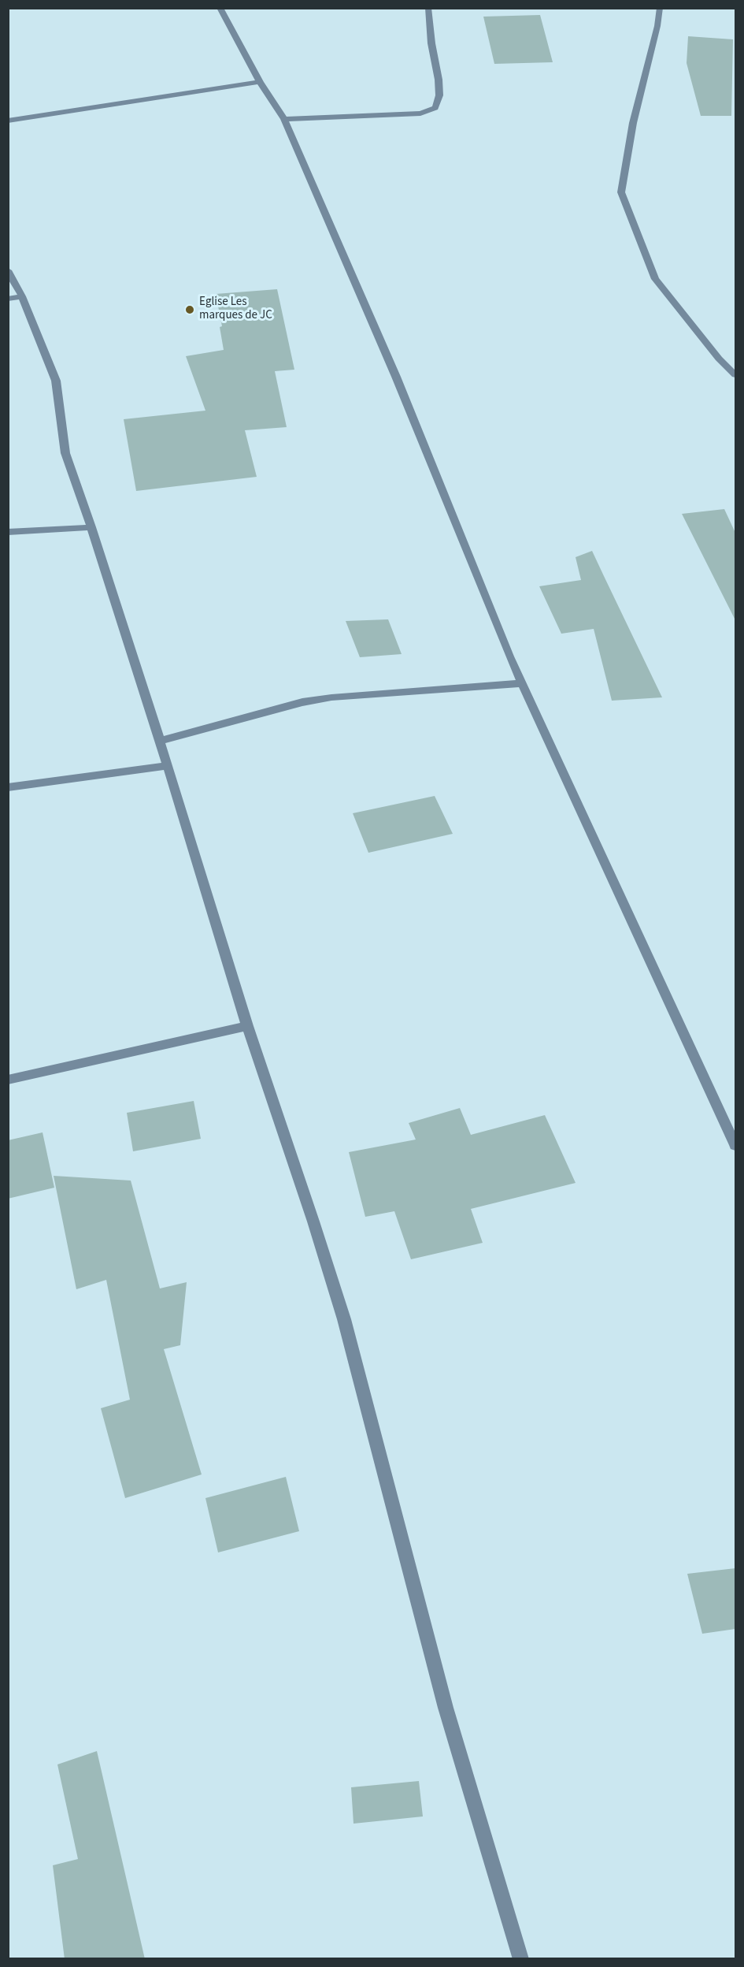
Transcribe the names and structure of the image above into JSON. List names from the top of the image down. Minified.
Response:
{"places":["Eglise Les marques de JC"]}
